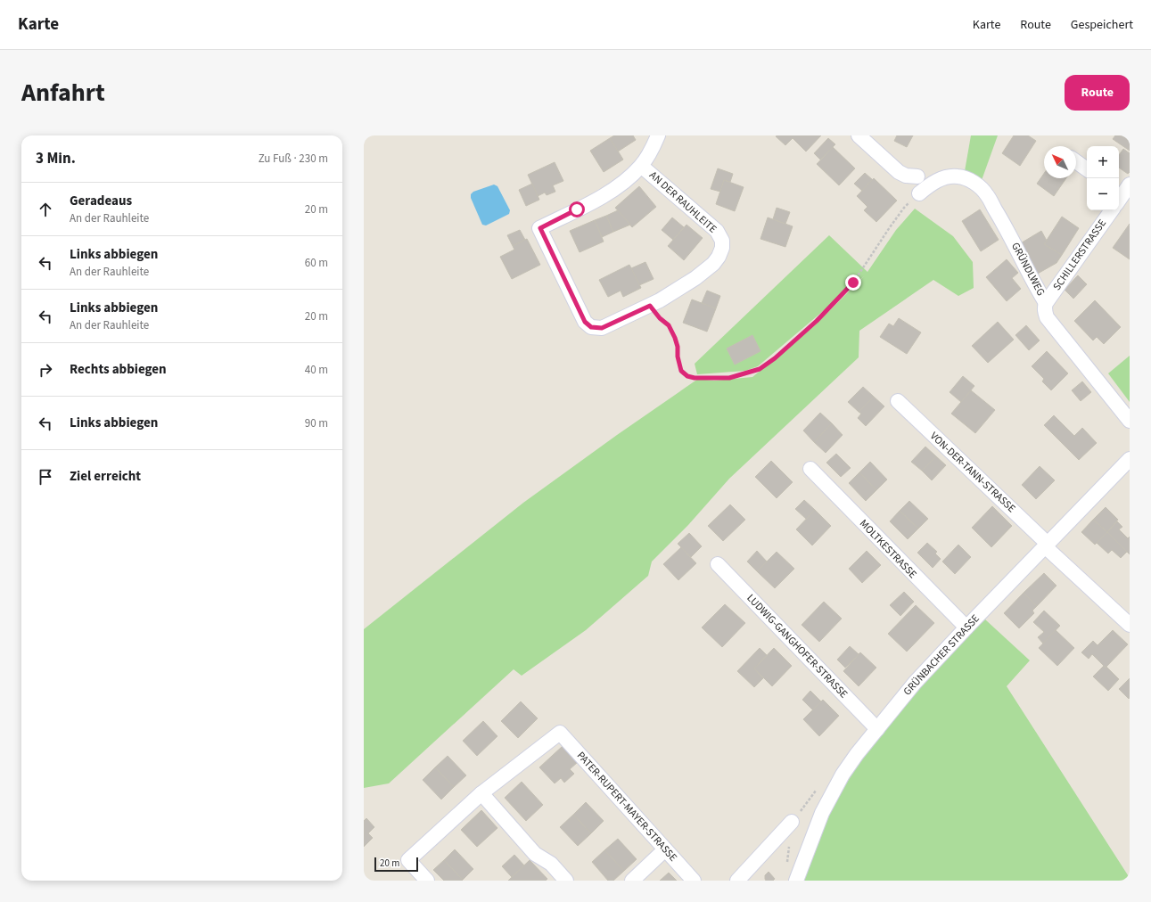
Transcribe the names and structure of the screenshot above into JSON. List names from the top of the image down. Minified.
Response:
{"streets":{"street":["AN DER RAUHLEITE","SCHILLERSTRASSE","GRÜNDLWEG","VON-DER-TANN-STRASSE","MOLTKESTRASSE","LUDWIG-GANGHOFER-STRASSE","GRÜNBACHER STRASSE","PATER-RUPERT-MAYER-STRASSE"]},"crossings":[["SCHILLERSTRASSE","GRÜNDLWEG"],["VON-DER-TANN-STRASSE","GRÜNBACHER STRASSE"],["MOLTKESTRASSE","GRÜNBACHER STRASSE"],["LUDWIG-GANGHOFER-STRASSE","GRÜNBACHER STRASSE"]],"scale_bar":"20 m","north":"top left","page":{"header":"Karte","nav":["Karte","Route","Gespeichert"],"title":"Anfahrt","buttons":"Route","heading":["3 Min.","Zu Fuß · 230 m"],"map_buttons":["+","−"],"list":[["Geradeaus","An der Rauhleite","20 m"],["Links abbiegen","An der Rauhleite","60 m"],["Links abbiegen","An der Rauhleite","20 m"],["Rechts abbiegen","40 m"],["Links abbiegen","90 m"],"Ziel erreicht"],"scale":"20 m"}}
